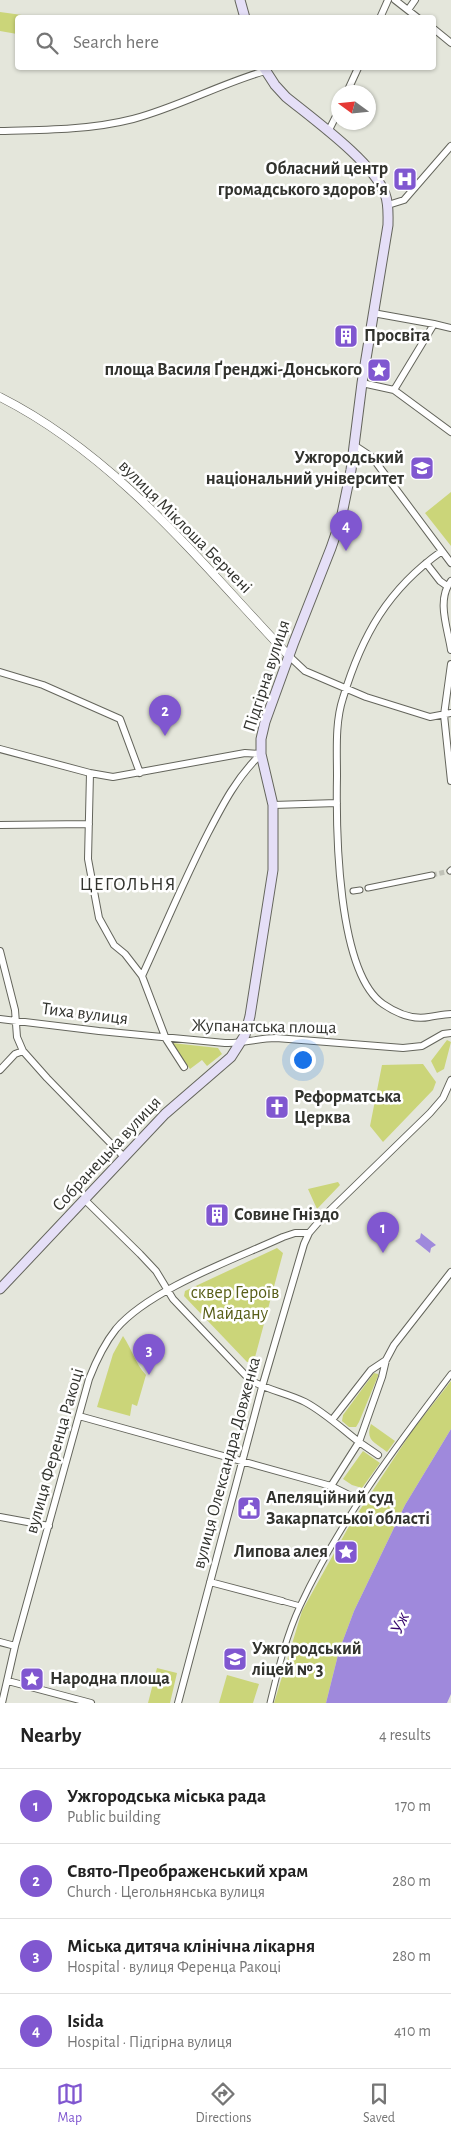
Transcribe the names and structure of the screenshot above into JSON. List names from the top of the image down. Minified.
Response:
{"streets":{"main road":["Підгірна вулиця","Собранецька вулиця"],"street":["вулиця Міклоша Берчені","Тиха вулиця","Жупанатська площа","вулиця Ференца Ракоці","вулиця Олександра Довженка"]},"crossings":[["вулиця Міклоша Берчені","Підгірна вулиця"],["Підгірна вулиця","Жупанатська площа"],["Підгірна вулиця","Собранецька вулиця"],["Тиха вулиця","Жупанатська площа"],["Жупанатська площа","Собранецька вулиця"],["вулиця Ференца Ракоці","вулиця Олександра Довженка"]],"districts":["ЦЕГОЛЬНЯ"],"water":["Уж"],"parks":["сквер Героїв Майдану"],"places":{"hospital":["Обласний центр громадського здоров'я"],"building":["Просвіта","Совине Гніздо"],"place":["площа Василя Ґренджі-Донського","Липова алея","Народна площа"],"school or university":["Ужгородський національний університет","Ужгородський ліцей № 3"],"church":["Реформатська Церква"],"public building":["Апеляційний суд Закарпатської області"]},"north":"left","page":{"search":"Search here","pins":["4","2","1","3"],"heading":["Nearby","4 results"],"list":[{"mark":"1","name":"Ужгородська міська рада","note":"Public building","value":"170 m"},{"mark":"2","name":"Свято-Преображенський храм","note":"Church · Цегольнянська вулиця","value":"280 m"},{"mark":"3","name":"Міська дитяча клінічна лікарня","note":"Hospital · вулиця Ференца Ракоці","value":"280 m"},{"mark":"4","name":"Isida","note":"Hospital · Підгірна вулиця","value":"410 m"}],"nav":["Map","Directions","Saved"]}}
